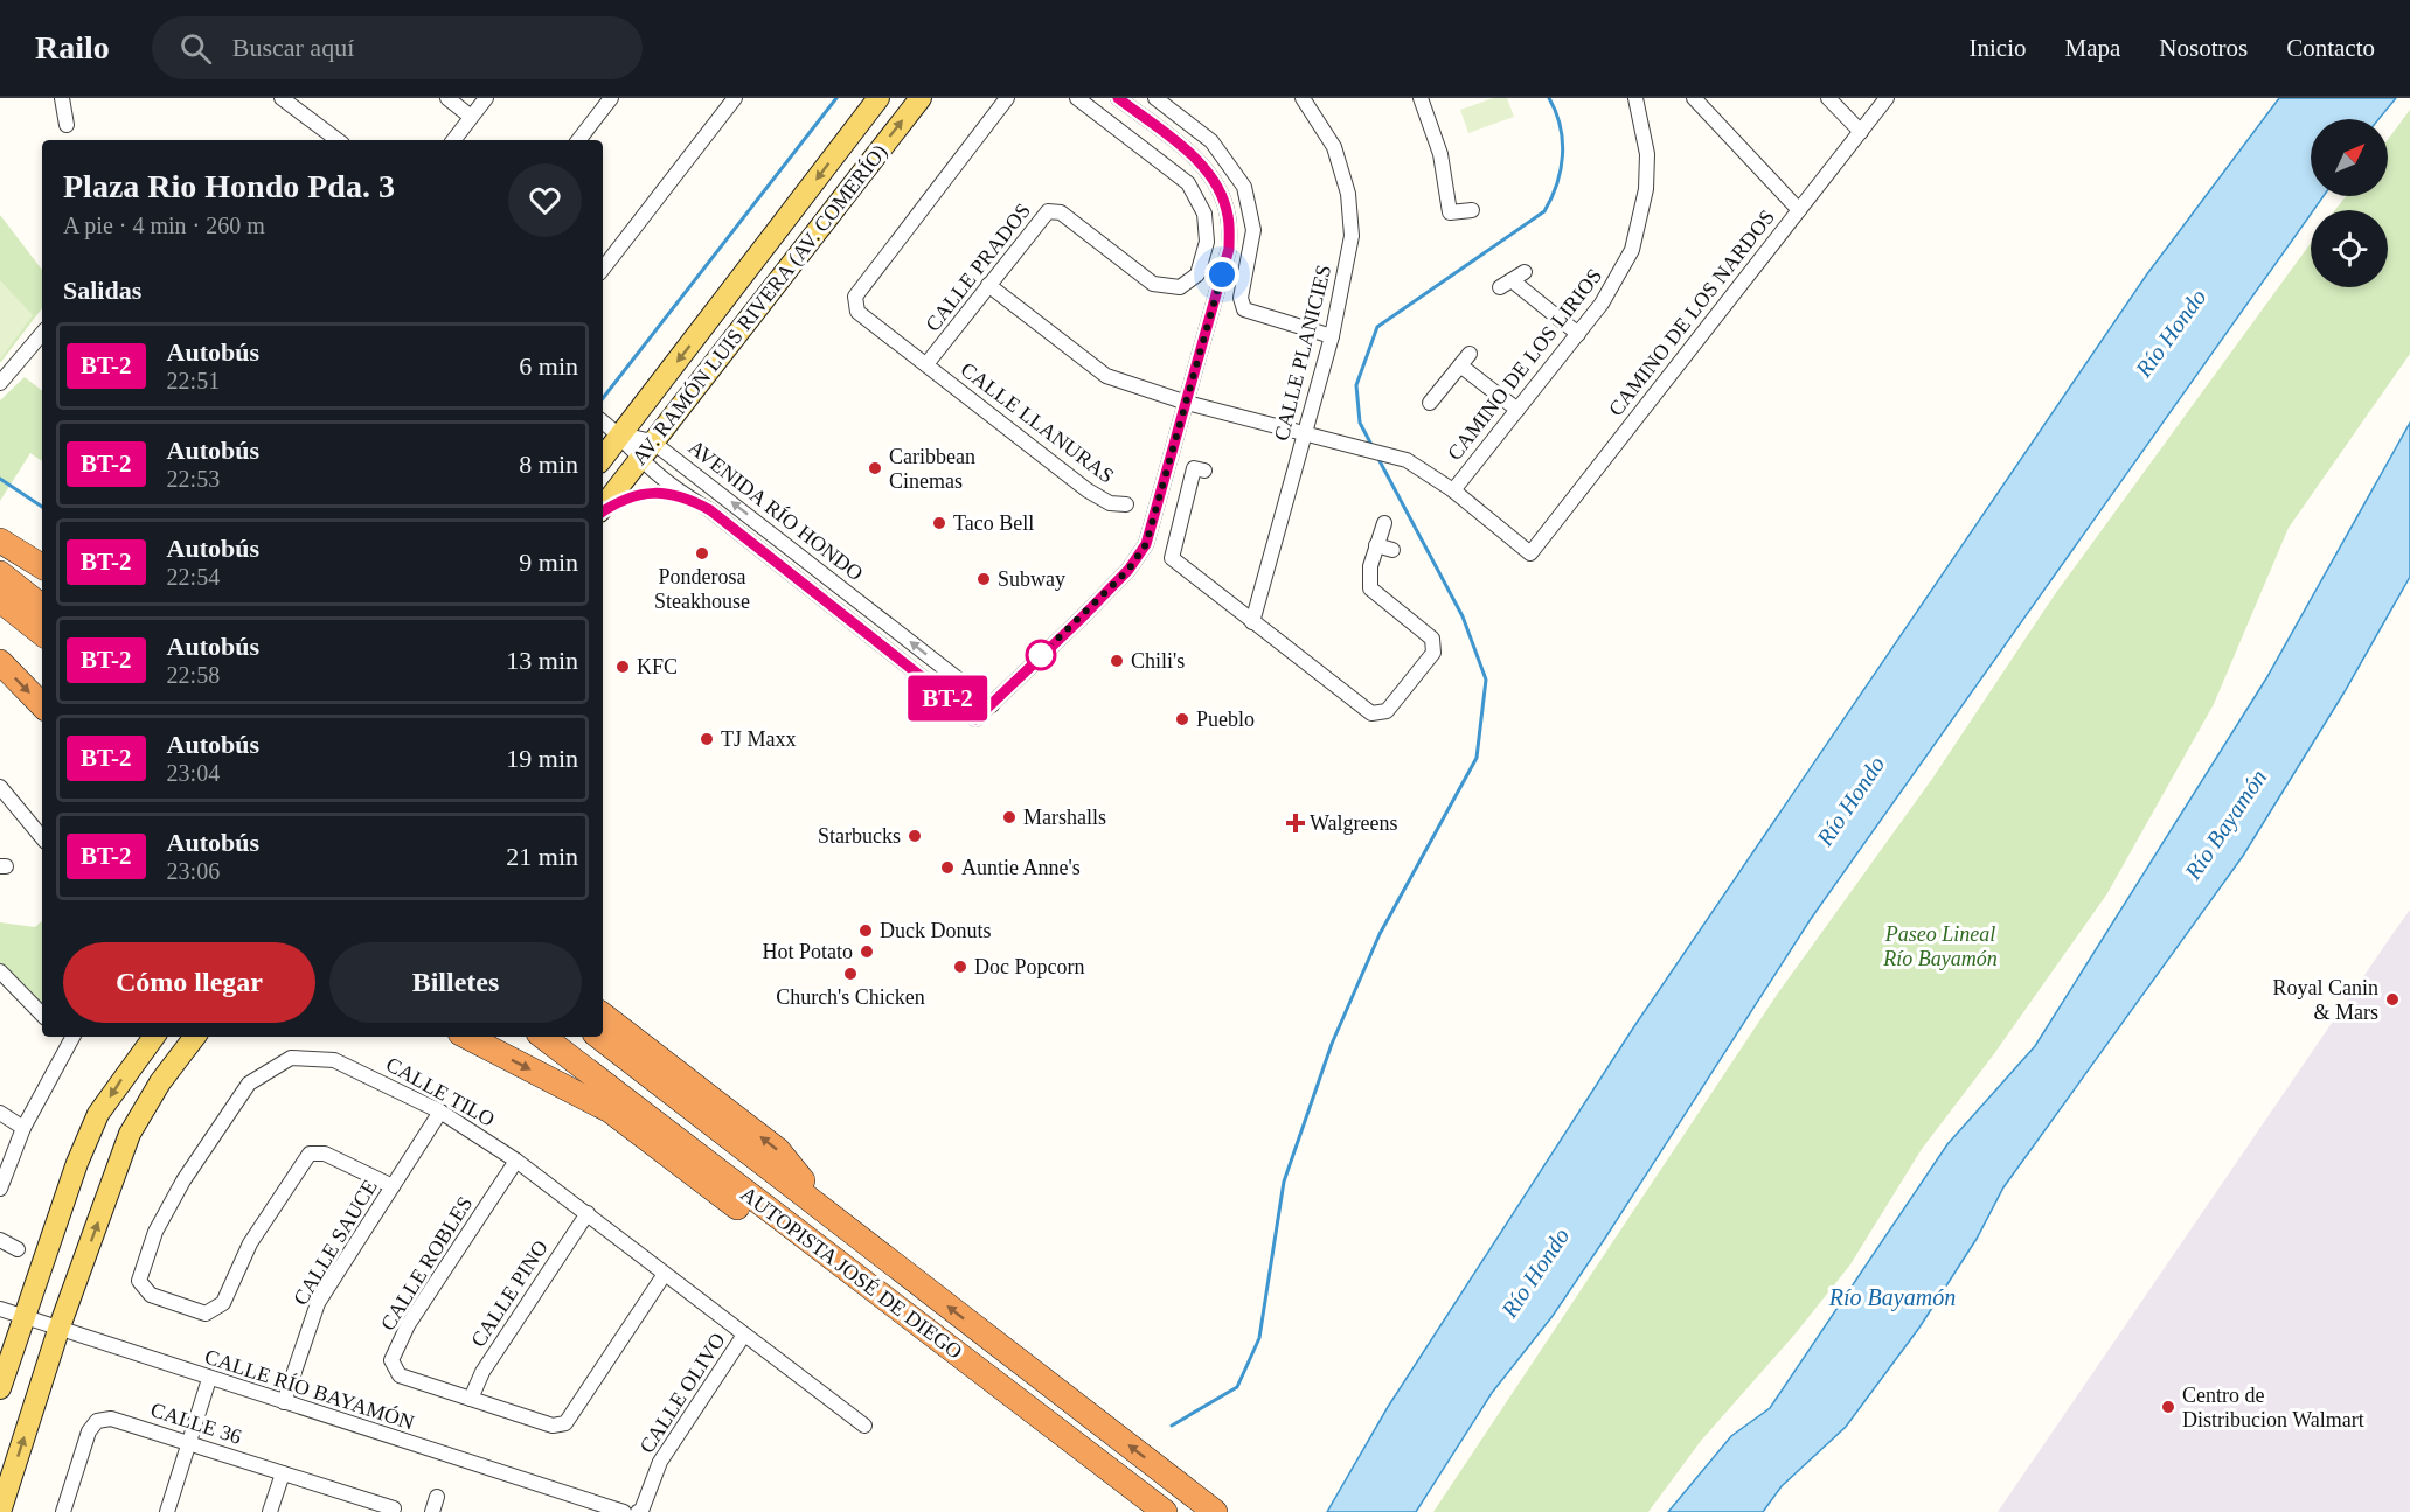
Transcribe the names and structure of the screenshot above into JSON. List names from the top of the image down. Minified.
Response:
{"streets":{"highway":["AUTOPISTA JOSÉ DE DIEGO"],"main road":["AV. RAMÓN LUIS RIVERA (AV. COMERÍO)"],"street":["CALLE PRADOS","CAMINO DE LOS NARDOS","CALLE PLANICIES","CAMINO DE LOS LIRIOS","CALLE LLANURAS","AVENIDA RÍO HONDO","CALLE TILO","CALLE SAUCE","CALLE ROBLES","CALLE PINO","CALLE RÍO BAYAMÓN","CALLE OLIVO","CALLE 36"]},"crossings":[["CALLE PRADOS","CALLE LLANURAS"],["AV. RAMÓN LUIS RIVERA (AV. COMERÍO)","AVENIDA RÍO HONDO"],["CAMINO DE LOS NARDOS","CAMINO DE LOS LIRIOS"],["CALLE TILO","CALLE SAUCE"],["CALLE TILO","CALLE ROBLES"],["CALLE TILO","CALLE PINO"],["CALLE TILO","CALLE OLIVO"],["CALLE SAUCE","CALLE RÍO BAYAMÓN"],["CALLE ROBLES","CALLE PINO"]],"water":["Río Hondo","Río Bayamón"],"parks":["Paseo Lineal Río Bayamón"],"places":{"other":["Caribbean Cinemas","Taco Bell","Ponderosa Steakhouse","Subway","Chili's","KFC","Pueblo","TJ Maxx","Marshalls","Starbucks","Auntie Anne's","Duck Donuts","Hot Potato","Doc Popcorn","Church's Chicken","Royal Canin & Mars","Centro de Distribucion Walmart"],"health":["Walgreens"]},"lines":["bus line BT-2"],"north":"top right","page":{"header":"Railo","search":"Buscar aquí","nav":["Inicio","Mapa","Nosotros","Contacto"],"on_map":"BT-2","heading":[["Plaza Rio Hondo Pda. 3","A pie · 4 min · 260 m"],"Salidas"],"list":[{"mark":"BT-2","name":"Autobús","note":"22:51","value":"6 min"},{"mark":"BT-2","name":"Autobús","note":"22:53","value":"8 min"},{"mark":"BT-2","name":"Autobús","note":"22:54","value":"9 min"},{"mark":"BT-2","name":"Autobús","note":"22:58","value":"13 min"},{"mark":"BT-2","name":"Autobús","note":"23:04","value":"19 min"},{"mark":"BT-2","name":"Autobús","note":"23:06","value":"21 min"}],"buttons":["Cómo llegar","Billetes"]}}
